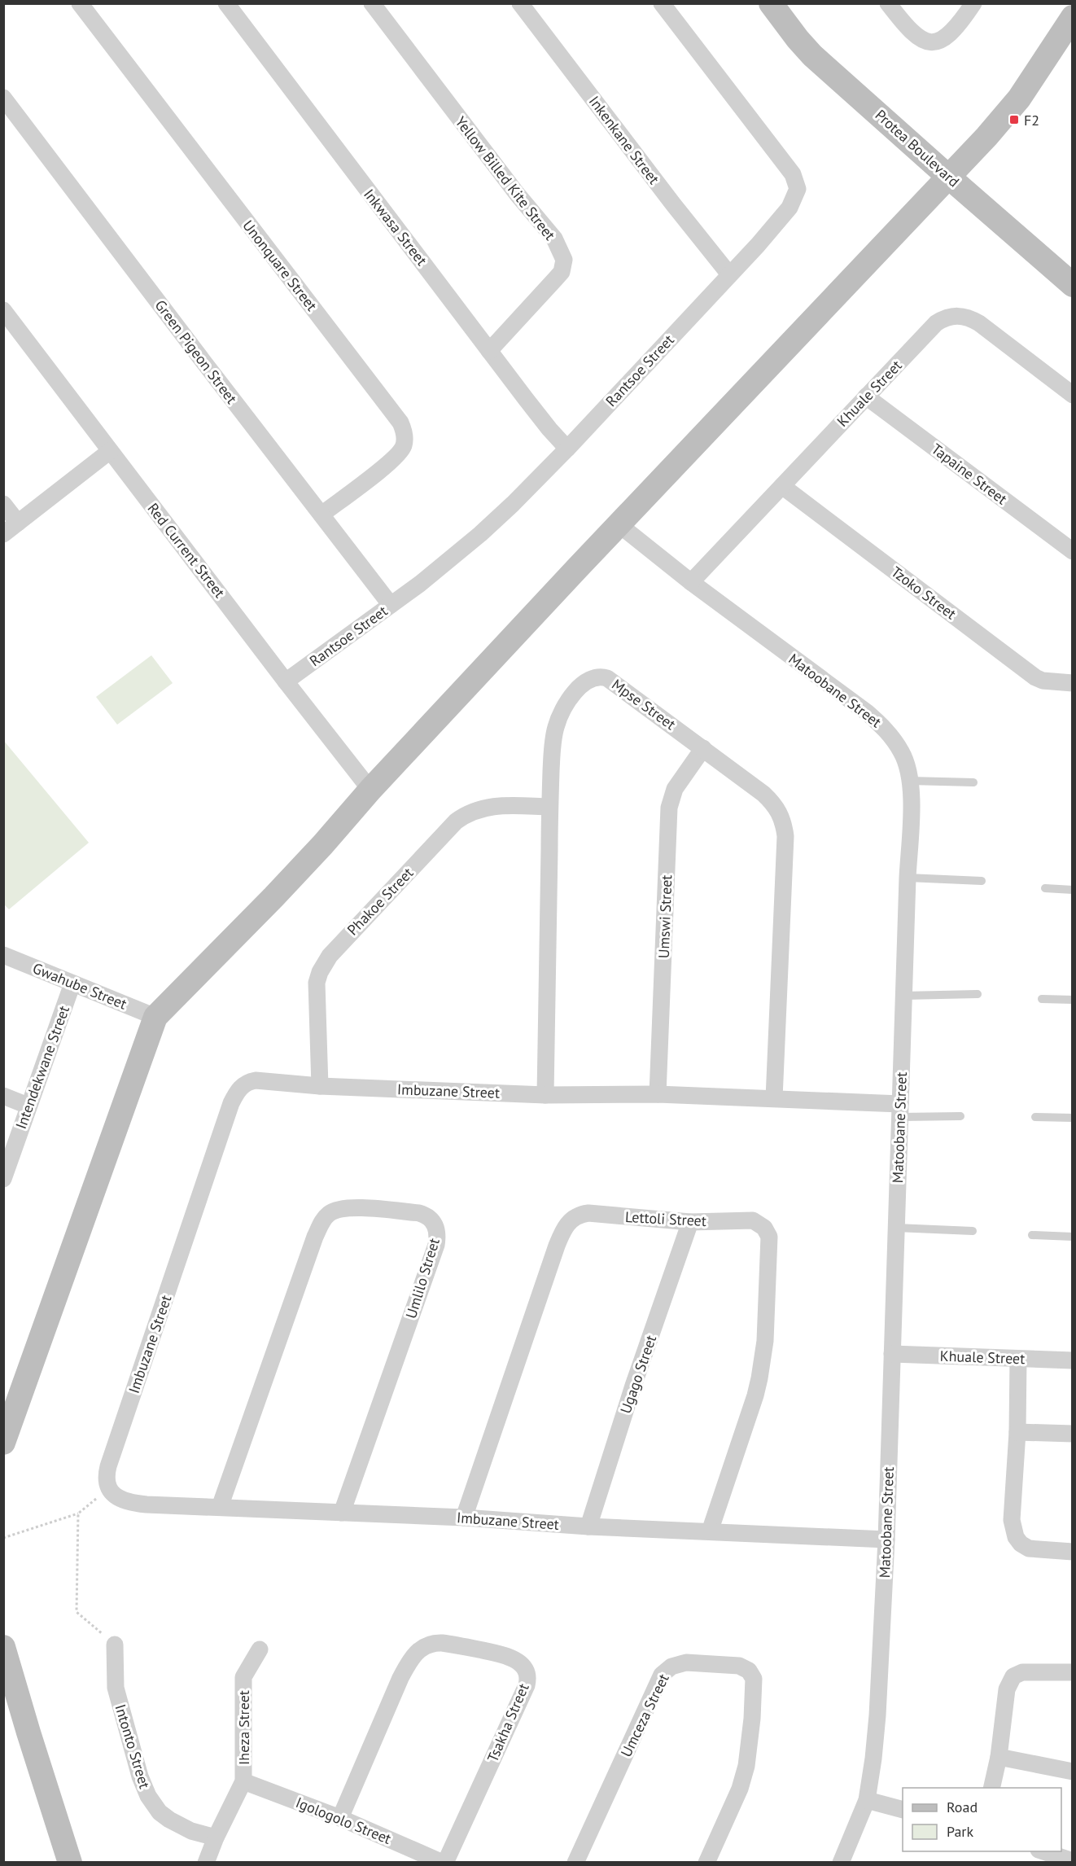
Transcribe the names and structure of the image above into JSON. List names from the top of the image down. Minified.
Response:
{"streets":{"street":["Inkenkane Street","Protea Boulevard","Yellow Billed Kite Street","Inkwasa Street","Unonquare Street","Green Pigeon Street","Rantsoe Street","Khuale Street","Tapaine Street","Red Current Street","Tzoko Street","Matoobane Street","Mpse Street","Phakoe Street","Umswi Street","Gwahube Street","Intendekwane Street","Imbuzane Street","Lettoli Street","Umlilo Street","Ugago Street","Umceza Street","Tsakha Street","Iheza Street","Intonto Street","Igologolo Street"]},"crossings":[["Inkenkane Street","Rantsoe Street"],["Yellow Billed Kite Street","Inkwasa Street"],["Inkwasa Street","Rantsoe Street"],["Unonquare Street","Green Pigeon Street"],["Green Pigeon Street","Rantsoe Street"],["Rantsoe Street","Red Current Street"],["Khuale Street","Tapaine Street"],["Khuale Street","Tzoko Street"],["Khuale Street","Matoobane Street"],["Matoobane Street","Imbuzane Street"],["Mpse Street","Phakoe Street"],["Mpse Street","Umswi Street"],["Mpse Street","Imbuzane Street"],["Phakoe Street","Imbuzane Street"],["Umswi Street","Imbuzane Street"],["Gwahube Street","Intendekwane Street"],["Imbuzane Street","Lettoli Street"],["Imbuzane Street","Umlilo Street"],["Imbuzane Street","Ugago Street"],["Lettoli Street","Ugago Street"],["Tsakha Street","Igologolo Street"],["Iheza Street","Igologolo Street"]],"places":{"transit":["F2"]},"legend":["Road","Park"]}
